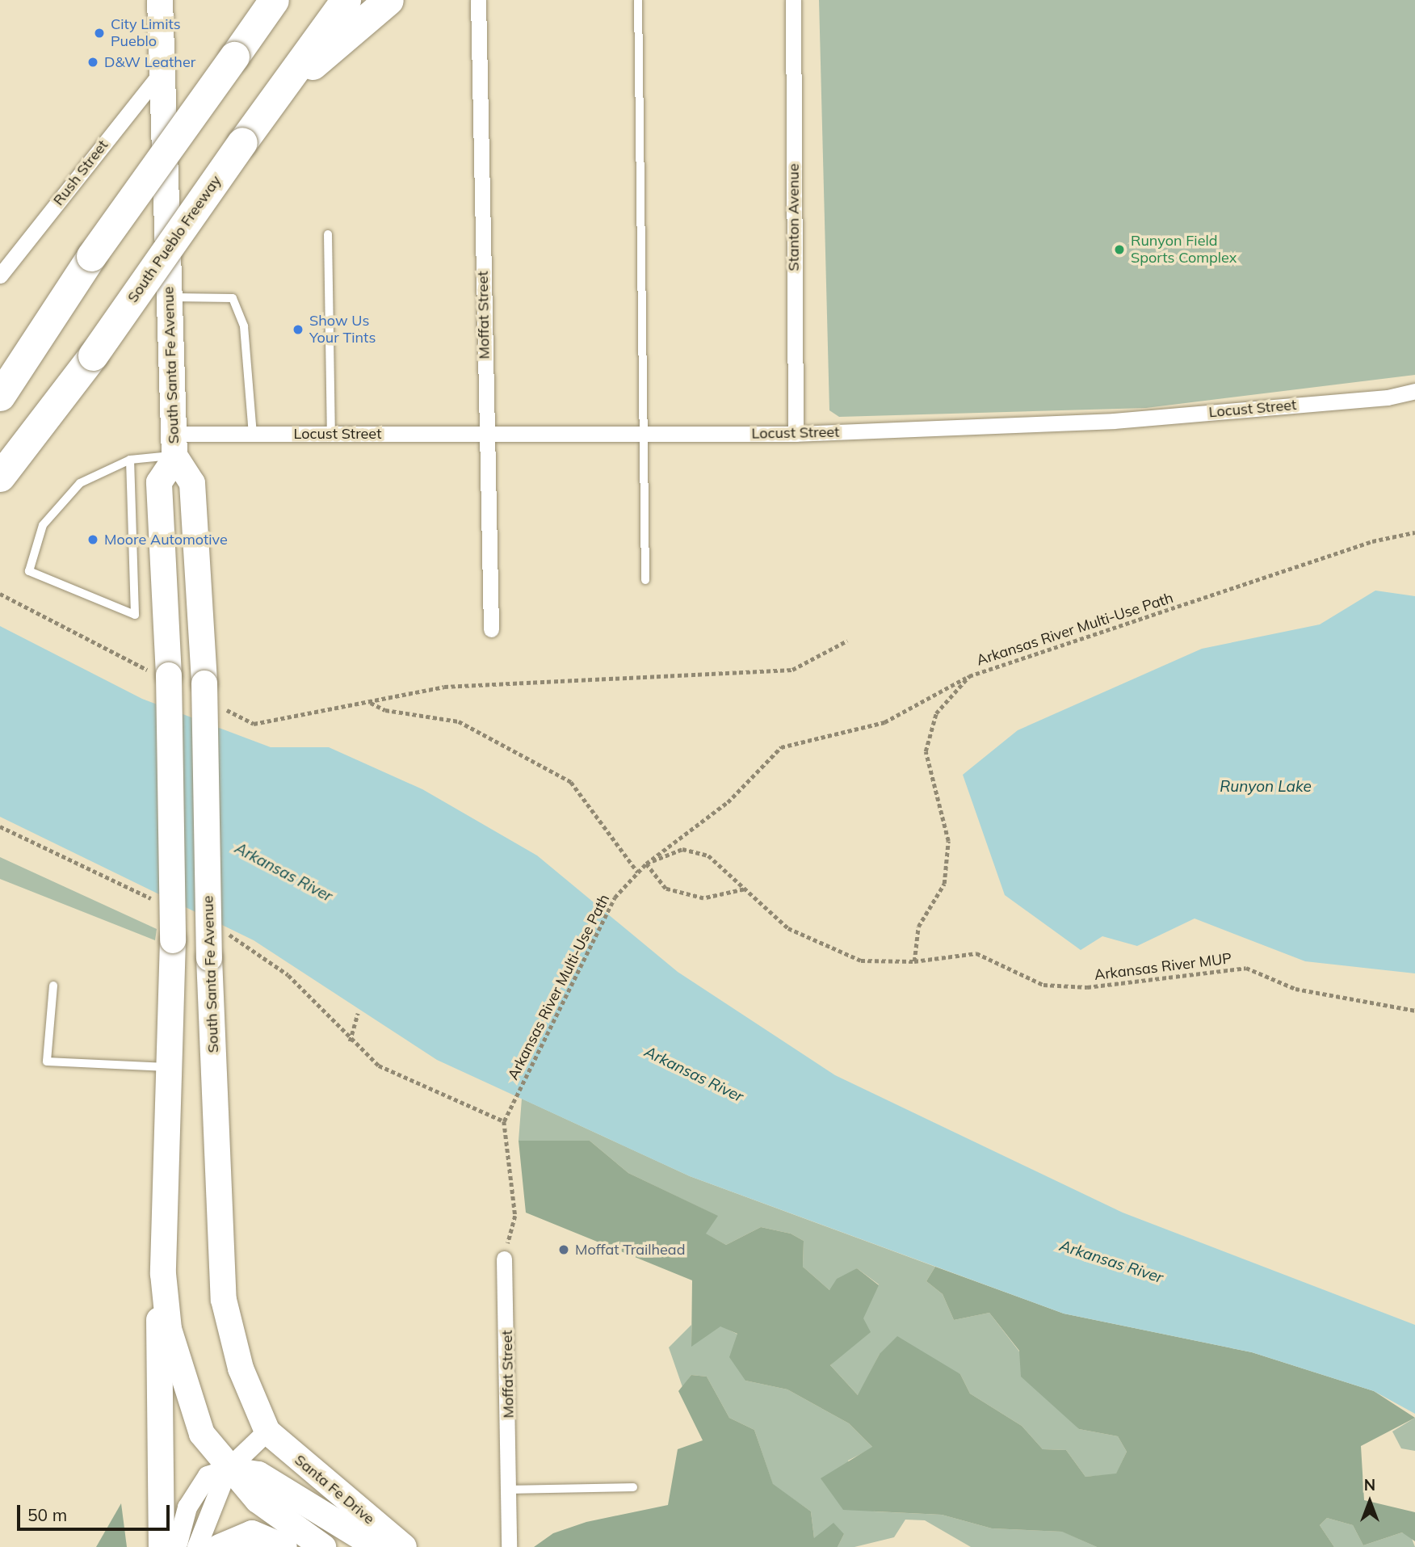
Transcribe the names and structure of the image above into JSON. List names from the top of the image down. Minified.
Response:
{"streets":{"highway":["South Pueblo Freeway"],"main road":["South Santa Fe Avenue","Santa Fe Drive"],"street":["Rush Street","Stanton Avenue","Moffat Street","Locust Street"],"path":["Arkansas River Multi-Use Path","Arkansas River MUP"]},"crossings":[["Rush Street","South Santa Fe Avenue"],["Stanton Avenue","Locust Street"],["Moffat Street","Locust Street"],["South Santa Fe Avenue","Locust Street"],["South Santa Fe Avenue","Santa Fe Drive"],["Arkansas River Multi-Use Path","Arkansas River MUP"]],"water":["Runyon Lake","Arkansas River"],"places":["City Limits Pueblo","D&W Leather","Runyon Field Sports Complex","Show Us Your Tints","Moore Automotive","Moffat Trailhead"],"scale_bar":"50 m","north":"top"}
